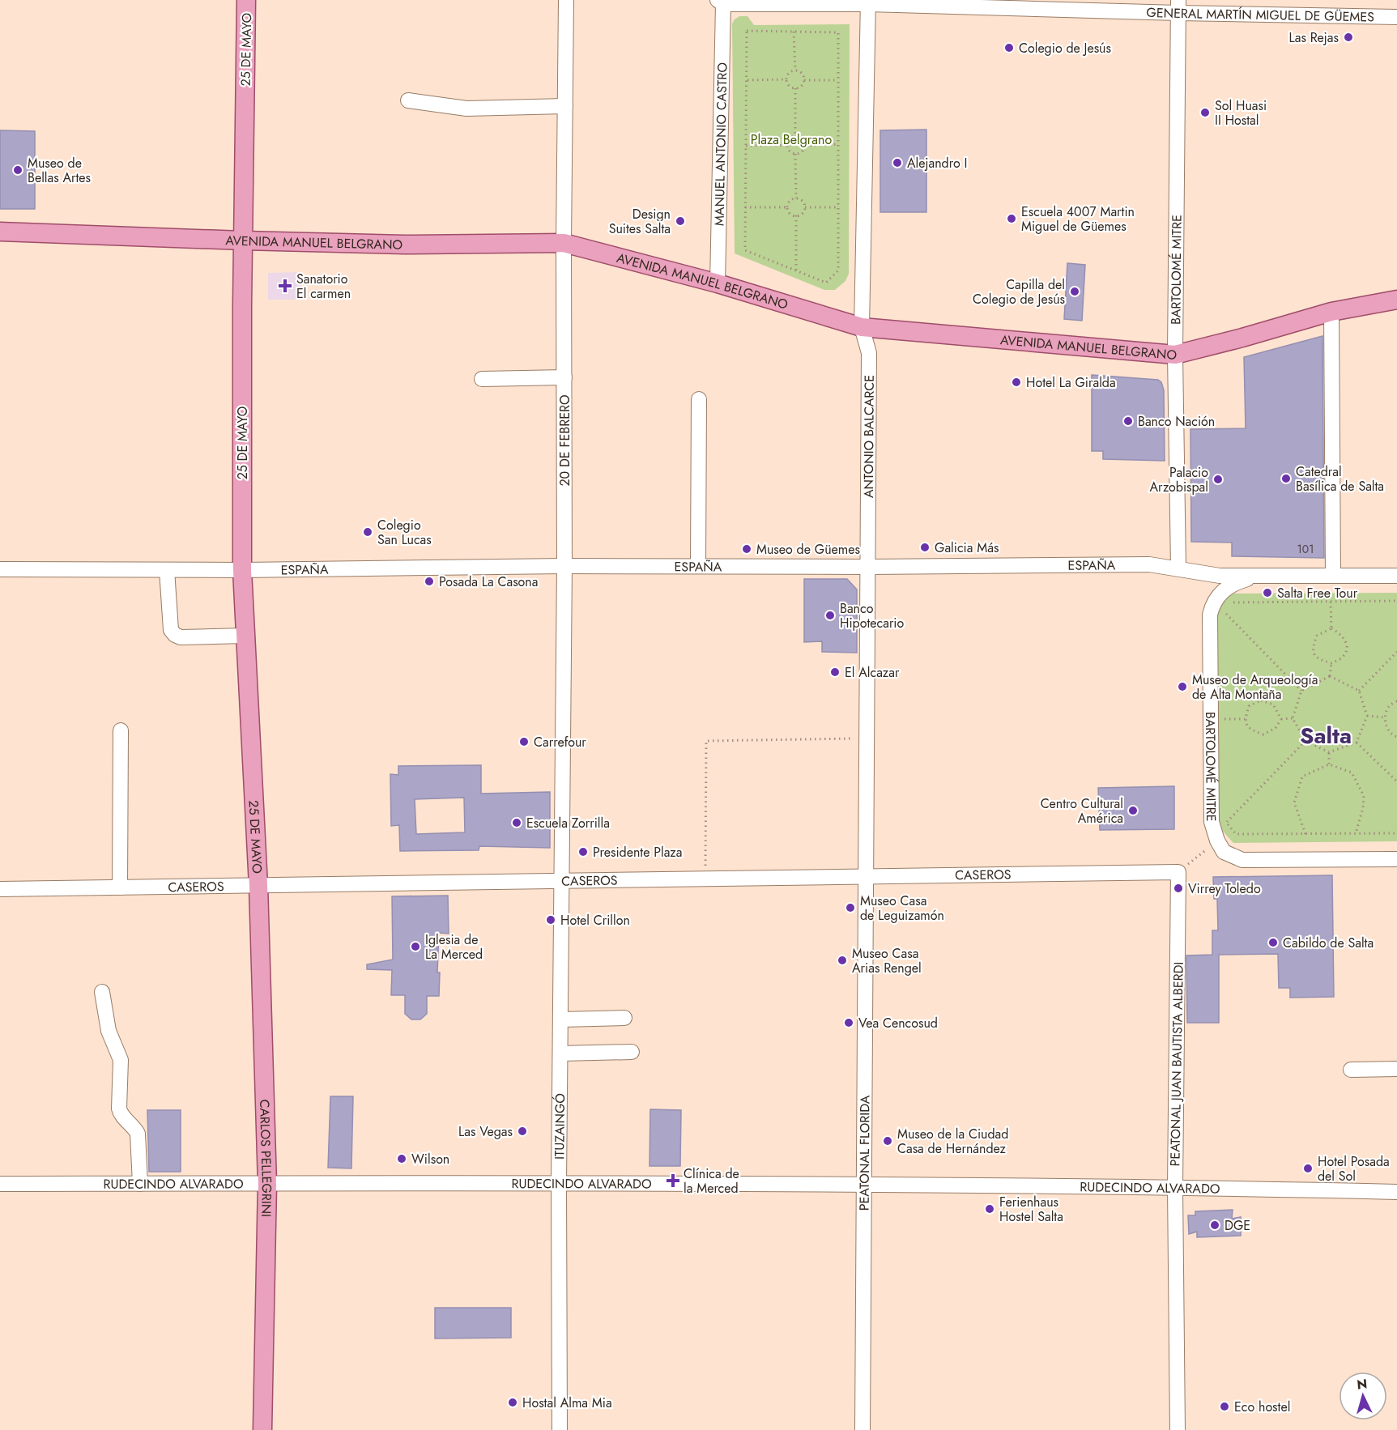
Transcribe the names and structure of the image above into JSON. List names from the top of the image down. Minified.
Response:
{"streets":{"main road":["25 DE MAYO","AVENIDA MANUEL BELGRANO","CARLOS PELLEGRINI"],"street":["GENERAL MARTÍN MIGUEL DE GÜEMES","MANUEL ANTONIO CASTRO","BARTOLOMÉ MITRE","ANTONIO BALCARCE","20 DE FEBRERO","ESPAÑA","CASEROS","PEATONAL JUAN BAUTISTA ALBERDI","ITUZAINGÓ","PEATONAL FLORIDA","RUDECINDO ALVARADO"]},"crossings":[["GENERAL MARTÍN MIGUEL DE GÜEMES","MANUEL ANTONIO CASTRO"],["GENERAL MARTÍN MIGUEL DE GÜEMES","BARTOLOMÉ MITRE"],["GENERAL MARTÍN MIGUEL DE GÜEMES","ANTONIO BALCARCE"],["25 DE MAYO","AVENIDA MANUEL BELGRANO"],["25 DE MAYO","ESPAÑA"],["25 DE MAYO","CASEROS"],["25 DE MAYO","CARLOS PELLEGRINI"],["MANUEL ANTONIO CASTRO","AVENIDA MANUEL BELGRANO"],["AVENIDA MANUEL BELGRANO","BARTOLOMÉ MITRE"],["AVENIDA MANUEL BELGRANO","ANTONIO BALCARCE"],["AVENIDA MANUEL BELGRANO","20 DE FEBRERO"],["BARTOLOMÉ MITRE","ESPAÑA"],["ANTONIO BALCARCE","ESPAÑA"],["ANTONIO BALCARCE","CASEROS"],["ANTONIO BALCARCE","PEATONAL FLORIDA"],["20 DE FEBRERO","ESPAÑA"],["20 DE FEBRERO","CASEROS"],["20 DE FEBRERO","ITUZAINGÓ"],["CASEROS","PEATONAL JUAN BAUTISTA ALBERDI"],["CASEROS","ITUZAINGÓ"],["CASEROS","PEATONAL FLORIDA"],["CASEROS","CARLOS PELLEGRINI"],["PEATONAL JUAN BAUTISTA ALBERDI","RUDECINDO ALVARADO"],["ITUZAINGÓ","RUDECINDO ALVARADO"],["PEATONAL FLORIDA","RUDECINDO ALVARADO"],["CARLOS PELLEGRINI","RUDECINDO ALVARADO"]],"districts":["Salta"],"parks":["Plaza Belgrano"],"places":{"other":["Las Rejas","Colegio de Jesús","Sol Huasi II Hostal","Alejandro I","Museo de Bellas Artes","Escuela 4007 Martin Miguel de Güemes","Design Suites Salta","Capilla del Colegio de Jesús","Hotel La Giralda","Banco Nación","Catedral Basílica de Salta","Palacio Arzobispal","Colegio San Lucas","Galicia Más","Museo de Güemes","Posada La Casona","Salta Free Tour","Banco Hipotecario","El Alcazar","Museo de Arqueología de Alta Montaña","Carrefour","Centro Cultural América","Escuela Zorrilla","Presidente Plaza","Virrey Toledo","Museo Casa de Leguizamón","Hotel Crillon","Cabildo de Salta","Iglesia de La Merced","Museo Casa Arias Rengel","Vea Cencosud","Las Vegas","Museo de la Ciudad Casa de Hernández","Wilson","Hotel Posada del Sol","Ferienhaus Hostel Salta","DGE","Hostal Alma Mia","Eco hostel"],"health":["Sanatorio El carmen","Clínica de la Merced"]},"house_numbers":["101"],"north":"top"}
